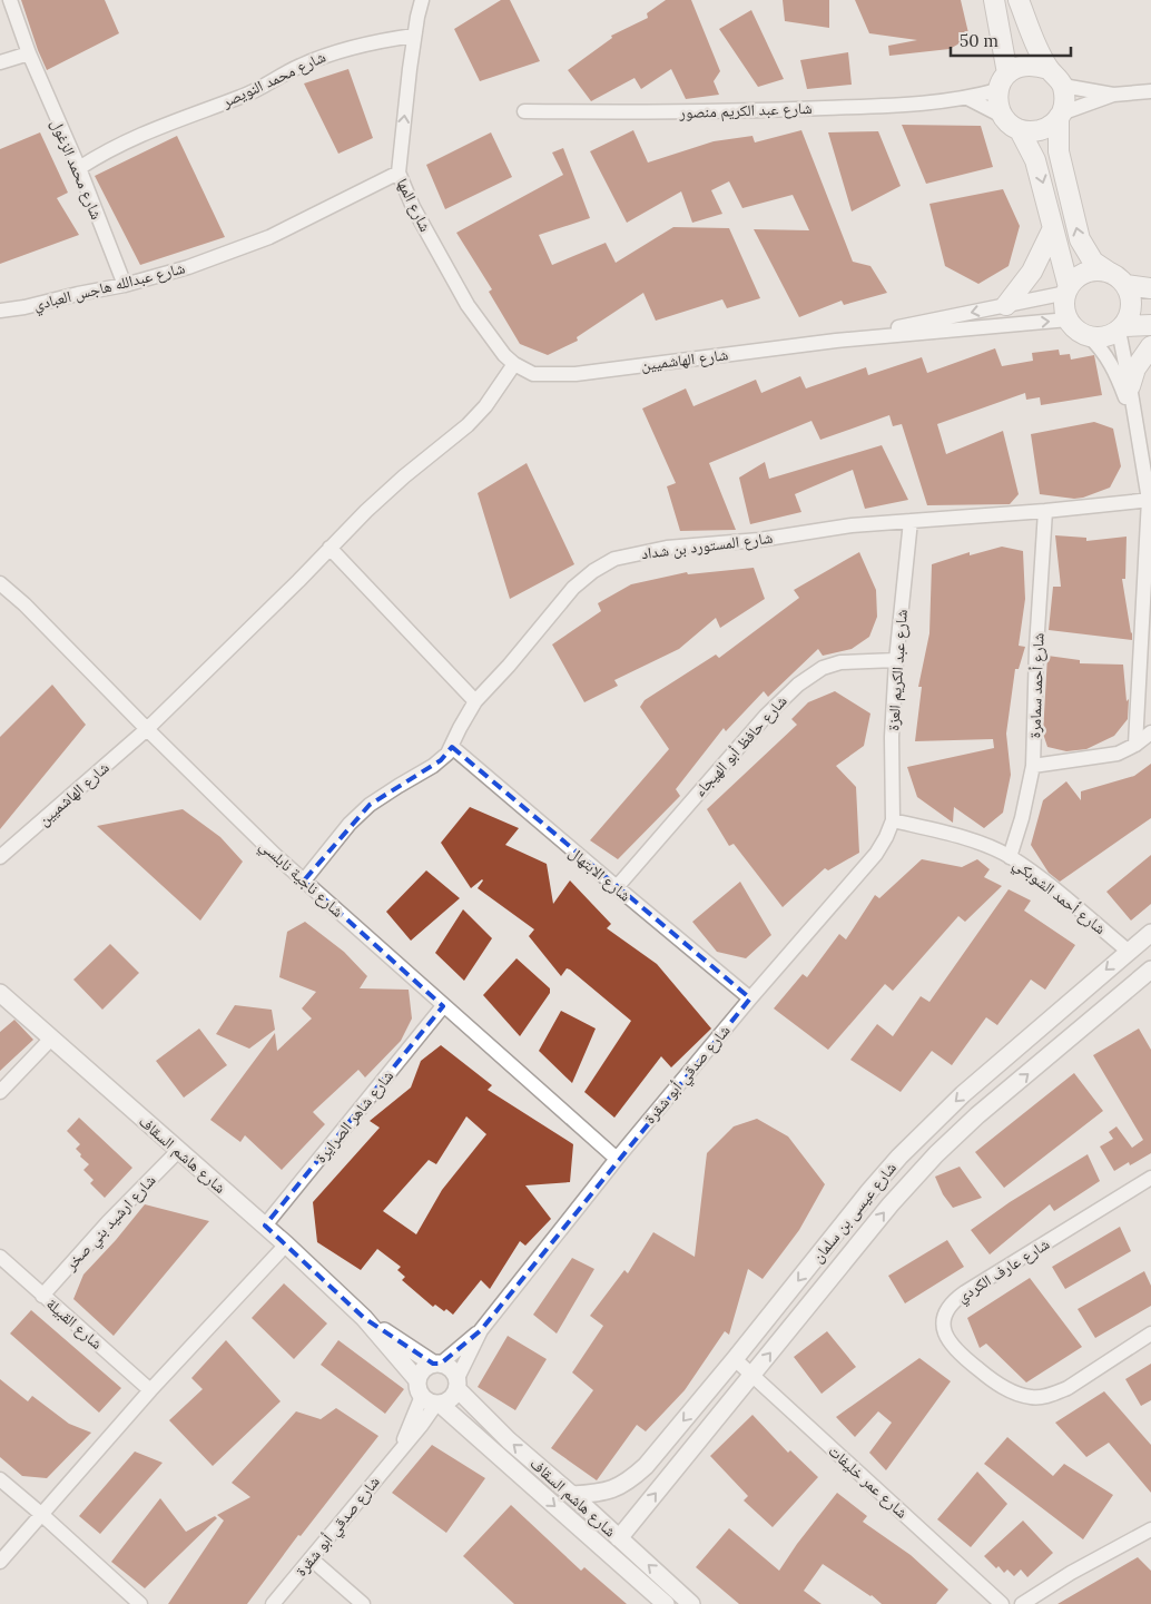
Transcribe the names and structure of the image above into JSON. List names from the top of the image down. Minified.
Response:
{"streets":{"street":["شارع محمد النويصر","شارع عبد الكريم منصور","شارع محمد الزغول","شارع المها","شارع عبدالله هاجس العبادي","شارع الهاشميين","شارع المستورد بن شداد","شارع عبد الكريم العزة","شارع أحمد سمامرة","شارع حافظ أبو الهيجاء","شارع الابتهال","شارع ناجية نابلسي","شارع أحمد الشوبكي","شارع صدقي أبو شقرة","شارع شاهر الصرايرة","شارع هاشم السقاف","شارع عيسى بن سلمان","شارع ارشيد بني صخر","شارع عارف الكردي","شارع القبيلة","شارع عمر خليفات"]},"crossings":[["شارع محمد النويصر","شارع محمد الزغول"],["شارع محمد النويصر","شارع المها"],["شارع محمد الزغول","شارع عبدالله هاجس العبادي"],["شارع المها","شارع عبدالله هاجس العبادي"],["شارع المها","شارع الهاشميين"],["شارع الهاشميين","شارع ناجية نابلسي"],["شارع المستورد بن شداد","شارع عبد الكريم العزة"],["شارع المستورد بن شداد","شارع أحمد سمامرة"],["شارع المستورد بن شداد","شارع الابتهال"],["شارع المستورد بن شداد","شارع ناجية نابلسي"],["شارع عبد الكريم العزة","شارع حافظ أبو الهيجاء"],["شارع عبد الكريم العزة","شارع أحمد الشوبكي"],["شارع عبد الكريم العزة","شارع صدقي أبو شقرة"],["شارع أحمد سمامرة","شارع أحمد الشوبكي"],["شارع حافظ أبو الهيجاء","شارع الابتهال"],["شارع الابتهال","شارع صدقي أبو شقرة"],["شارع ناجية نابلسي","شارع صدقي أبو شقرة"],["شارع ناجية نابلسي","شارع شاهر الصرايرة"],["شارع أحمد الشوبكي","شارع صدقي أبو شقرة"],["شارع أحمد الشوبكي","شارع عيسى بن سلمان"],["شارع صدقي أبو شقرة","شارع هاشم السقاف"],["شارع شاهر الصرايرة","شارع هاشم السقاف"],["شارع هاشم السقاف","شارع عيسى بن سلمان"],["شارع هاشم السقاف","شارع ارشيد بني صخر"],["شارع عيسى بن سلمان","شارع عمر خليفات"],["شارع ارشيد بني صخر","شارع القبيلة"]],"scale_bar":"50 m"}
